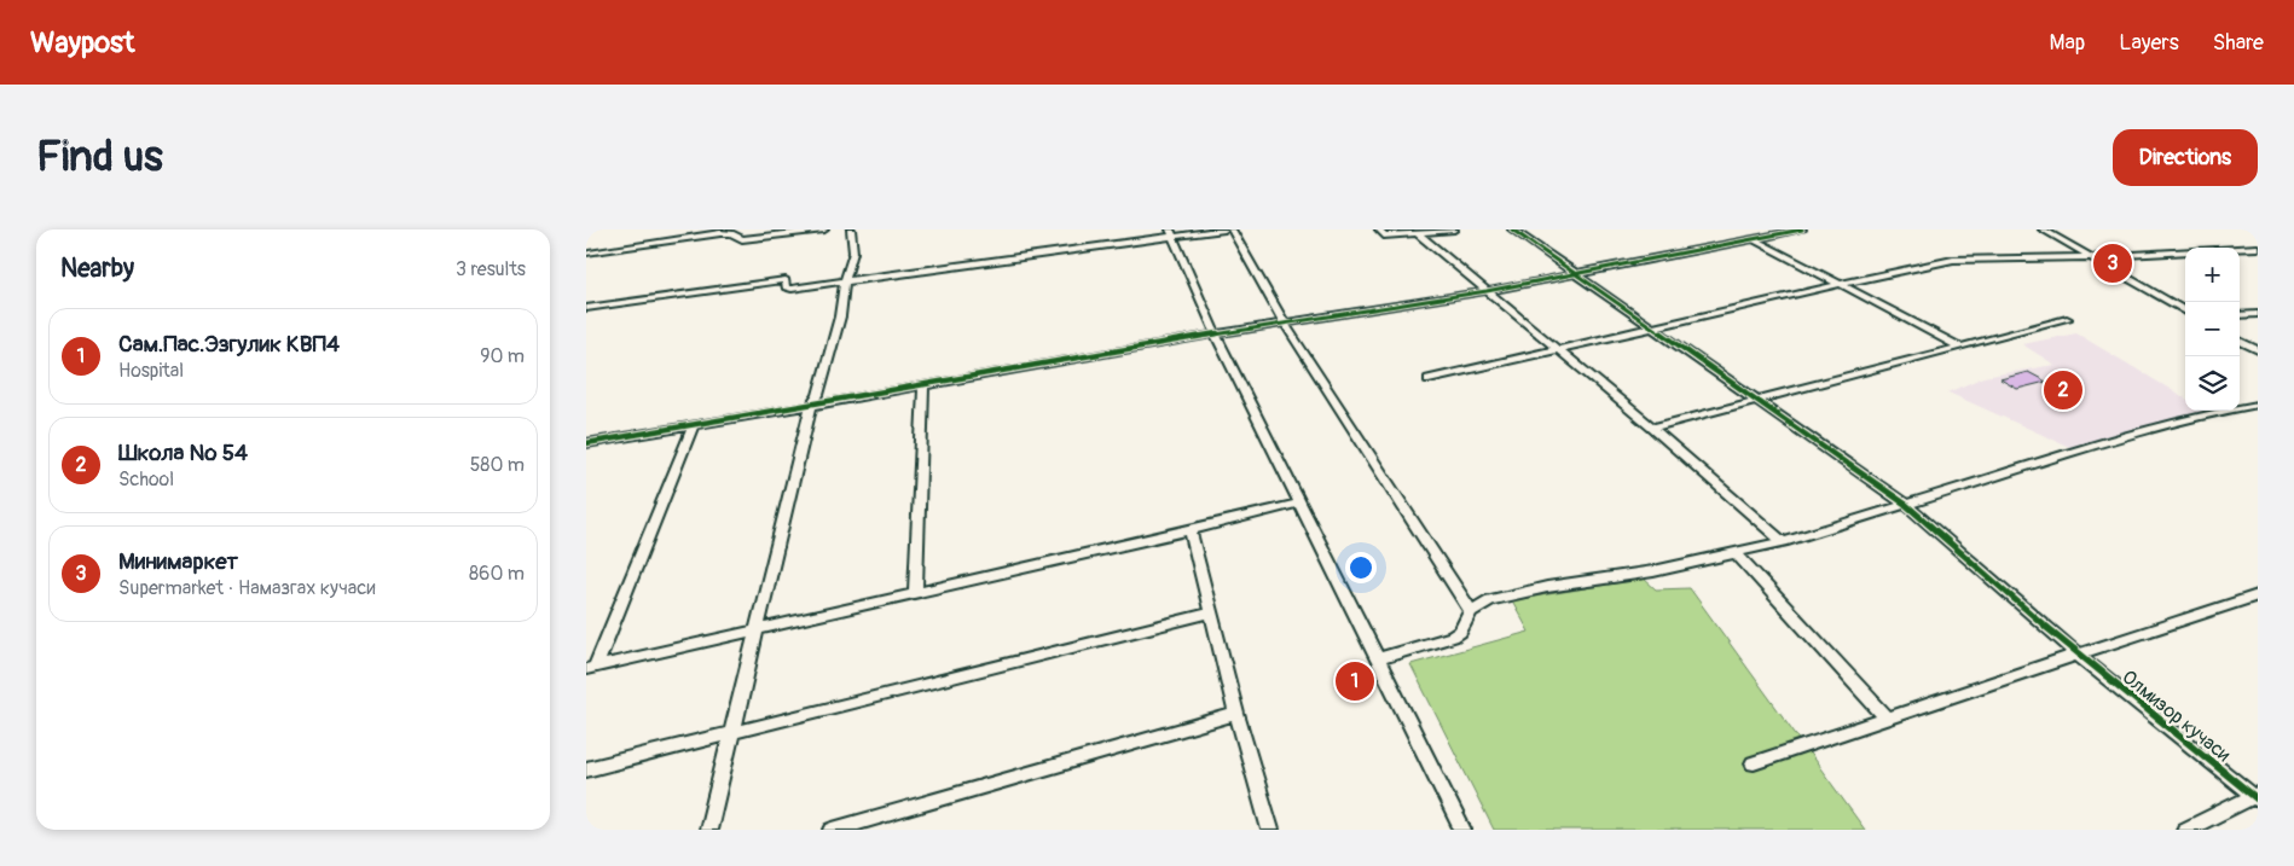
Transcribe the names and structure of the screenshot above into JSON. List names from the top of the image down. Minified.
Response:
{"streets":{"street":["Олмизор кучаси"]},"page":{"header":"Waypost","nav":["Map","Layers","Share"],"buttons":"Directions","title":"Find us","heading":["Nearby","3 results"],"pins":["3","2","1"],"map_buttons":["+","−"],"list":[{"mark":"1","name":"Сам.Пас.Эзгулик КВП4","note":"Hospital","value":"90 m"},{"mark":"2","name":"Школа № 54","note":"School","value":"580 m"},{"mark":"3","name":"Минимаркет","note":"Supermarket · Намазгах кучаси","value":"860 m"}]}}
